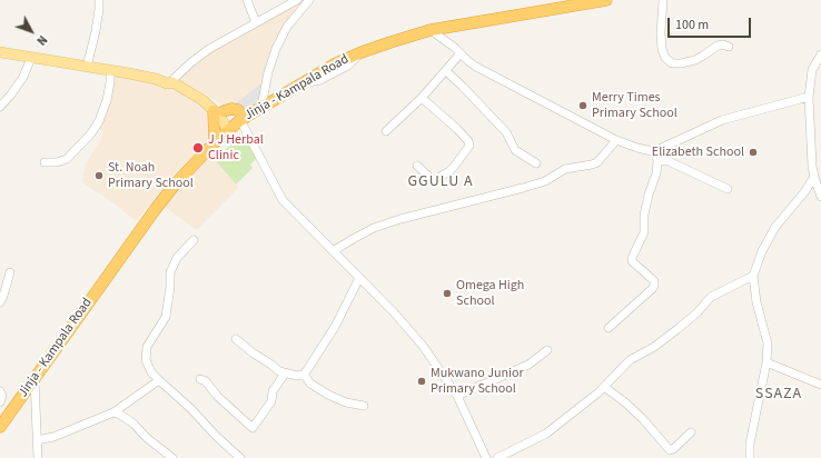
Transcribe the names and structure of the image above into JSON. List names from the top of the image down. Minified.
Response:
{"streets":{"highway":["Jinja - Kampala Road"]},"districts":["GGULU A","SSAZA"],"places":["Merry Times Primary School","J J Herbal Clinic","Elizabeth School","St. Noah Primary School","Omega High School","Mukwano Junior Primary School"],"scale_bar":"100 m","north":"bottom right"}
